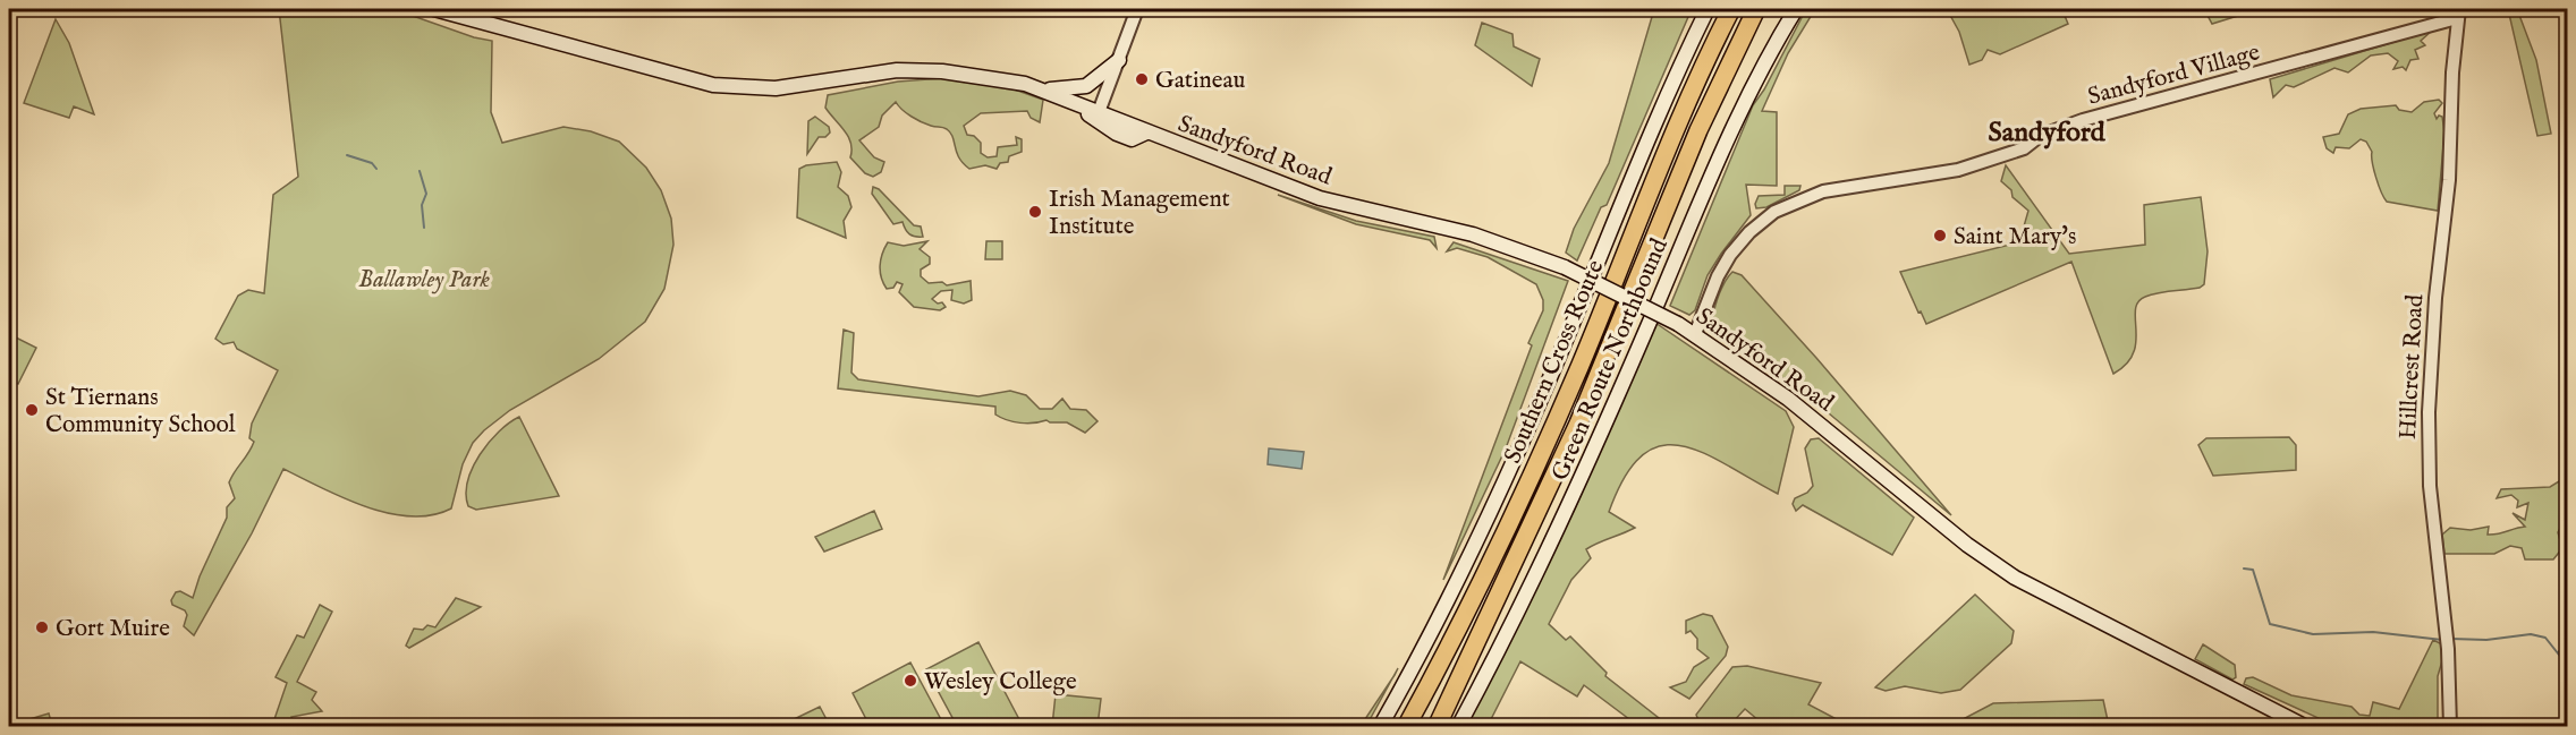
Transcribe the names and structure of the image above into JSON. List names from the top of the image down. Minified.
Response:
{"streets":{"highway":["Southern Cross Route"],"main road":["Sandyford Road","Green Route Northbound"],"street":["Sandyford Village","Hillcrest Road"]},"crossings":[["Sandyford Village","Sandyford Road"],["Sandyford Village","Hillcrest Road"]],"districts":["Sandyford"],"parks":["Ballawley Park"],"places":["Gatineau","Irish Management Institute","Saint Mary's","St Tiernans Community School","Gort Muire","Wesley College"]}
